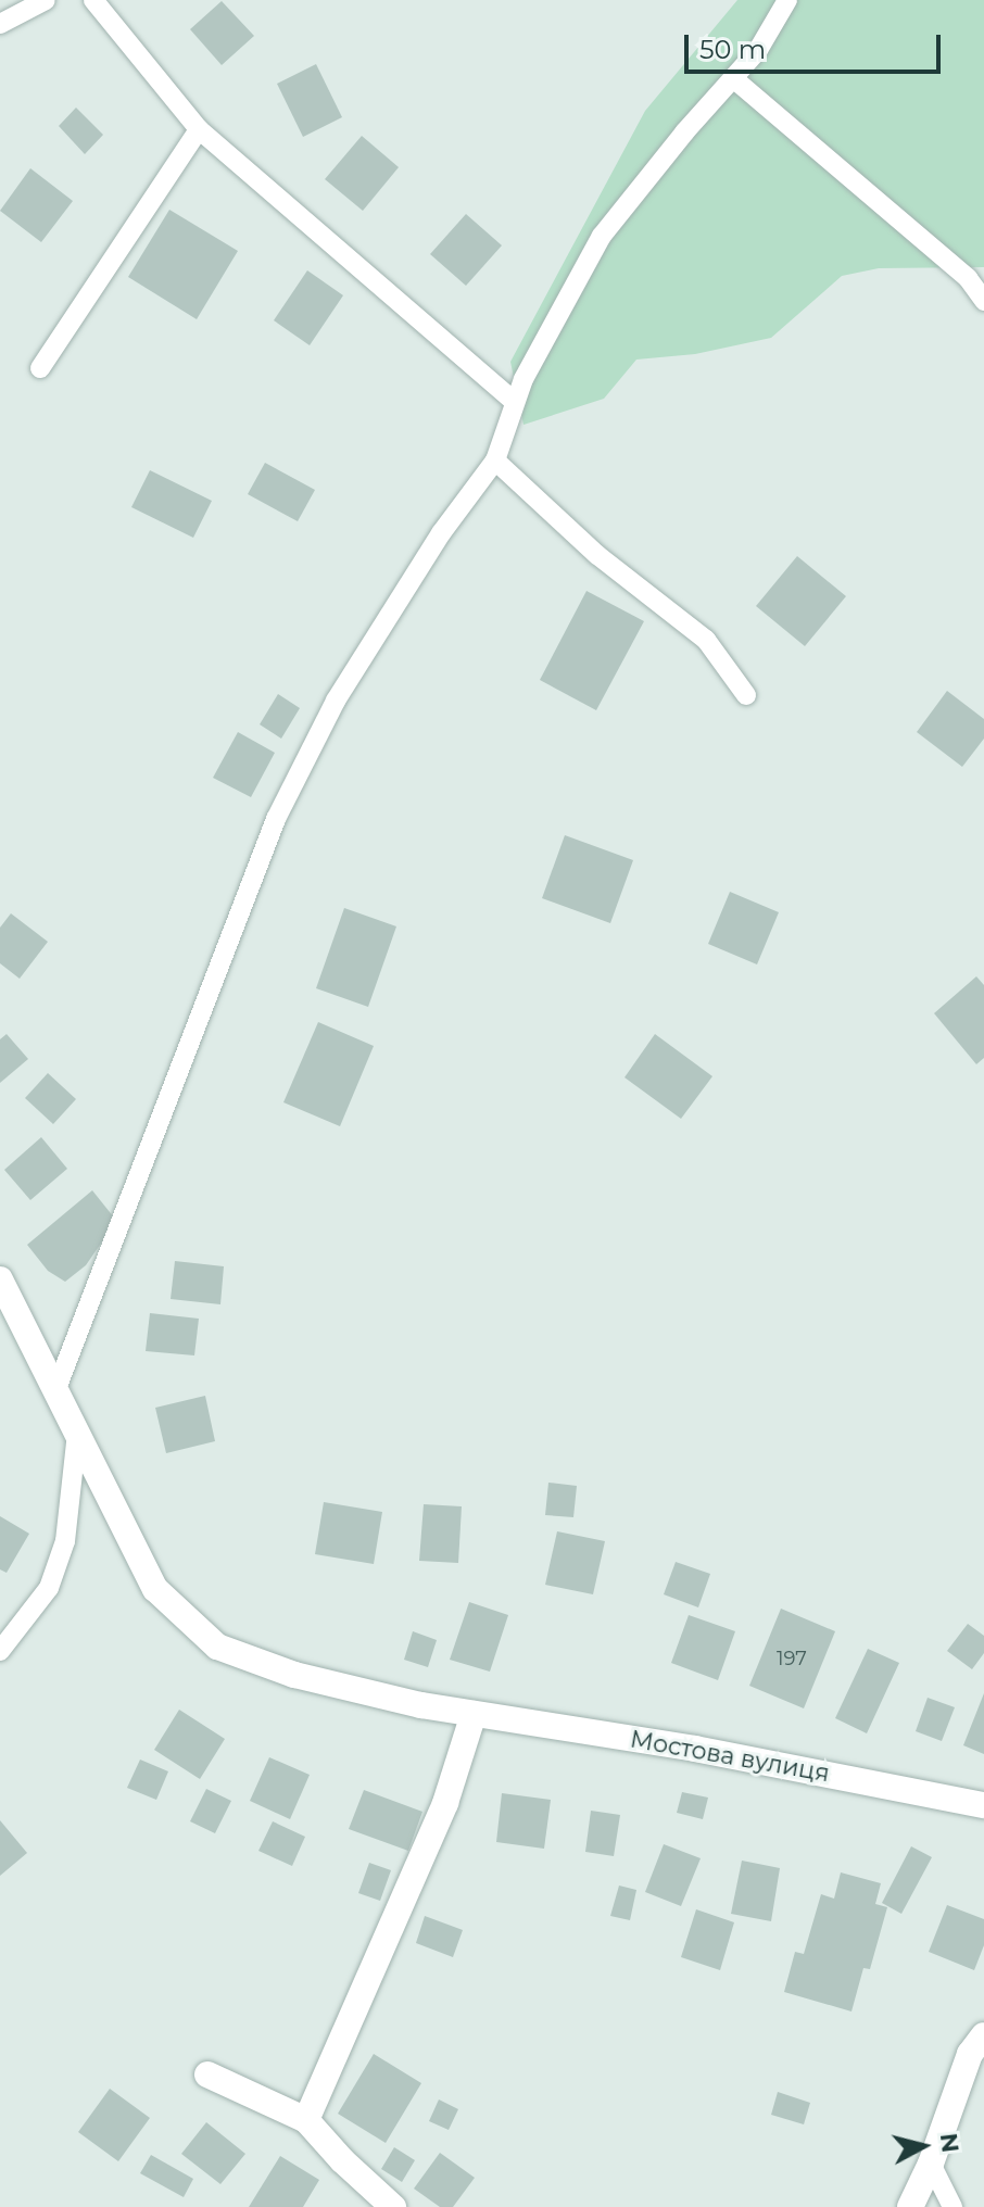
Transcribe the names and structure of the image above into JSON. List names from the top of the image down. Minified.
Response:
{"streets":{"street":["Мостова вулиця"]},"house_numbers":["197"],"scale_bar":"50 m","north":"right"}
